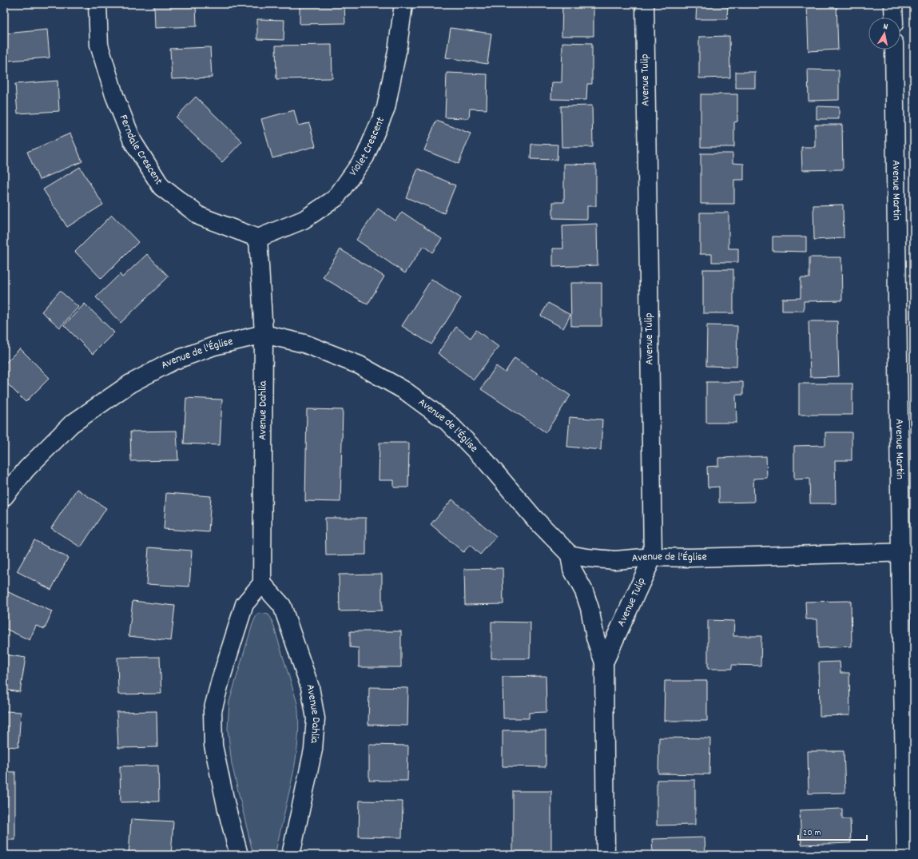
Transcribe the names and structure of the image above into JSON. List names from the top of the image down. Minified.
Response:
{"streets":{"street":["Avenue Tulip","Violet Crescent","Ferndale Crescent","Avenue Martin","Avenue de l'Église","Avenue Dahlia"]},"crossings":[["Avenue Tulip","Avenue de l'Église"],["Violet Crescent","Ferndale Crescent"],["Violet Crescent","Avenue Dahlia"],["Ferndale Crescent","Avenue Dahlia"],["Avenue Martin","Avenue de l'Église"],["Avenue de l'Église","Avenue Dahlia"]],"scale_bar":"20 m","north":"top"}
